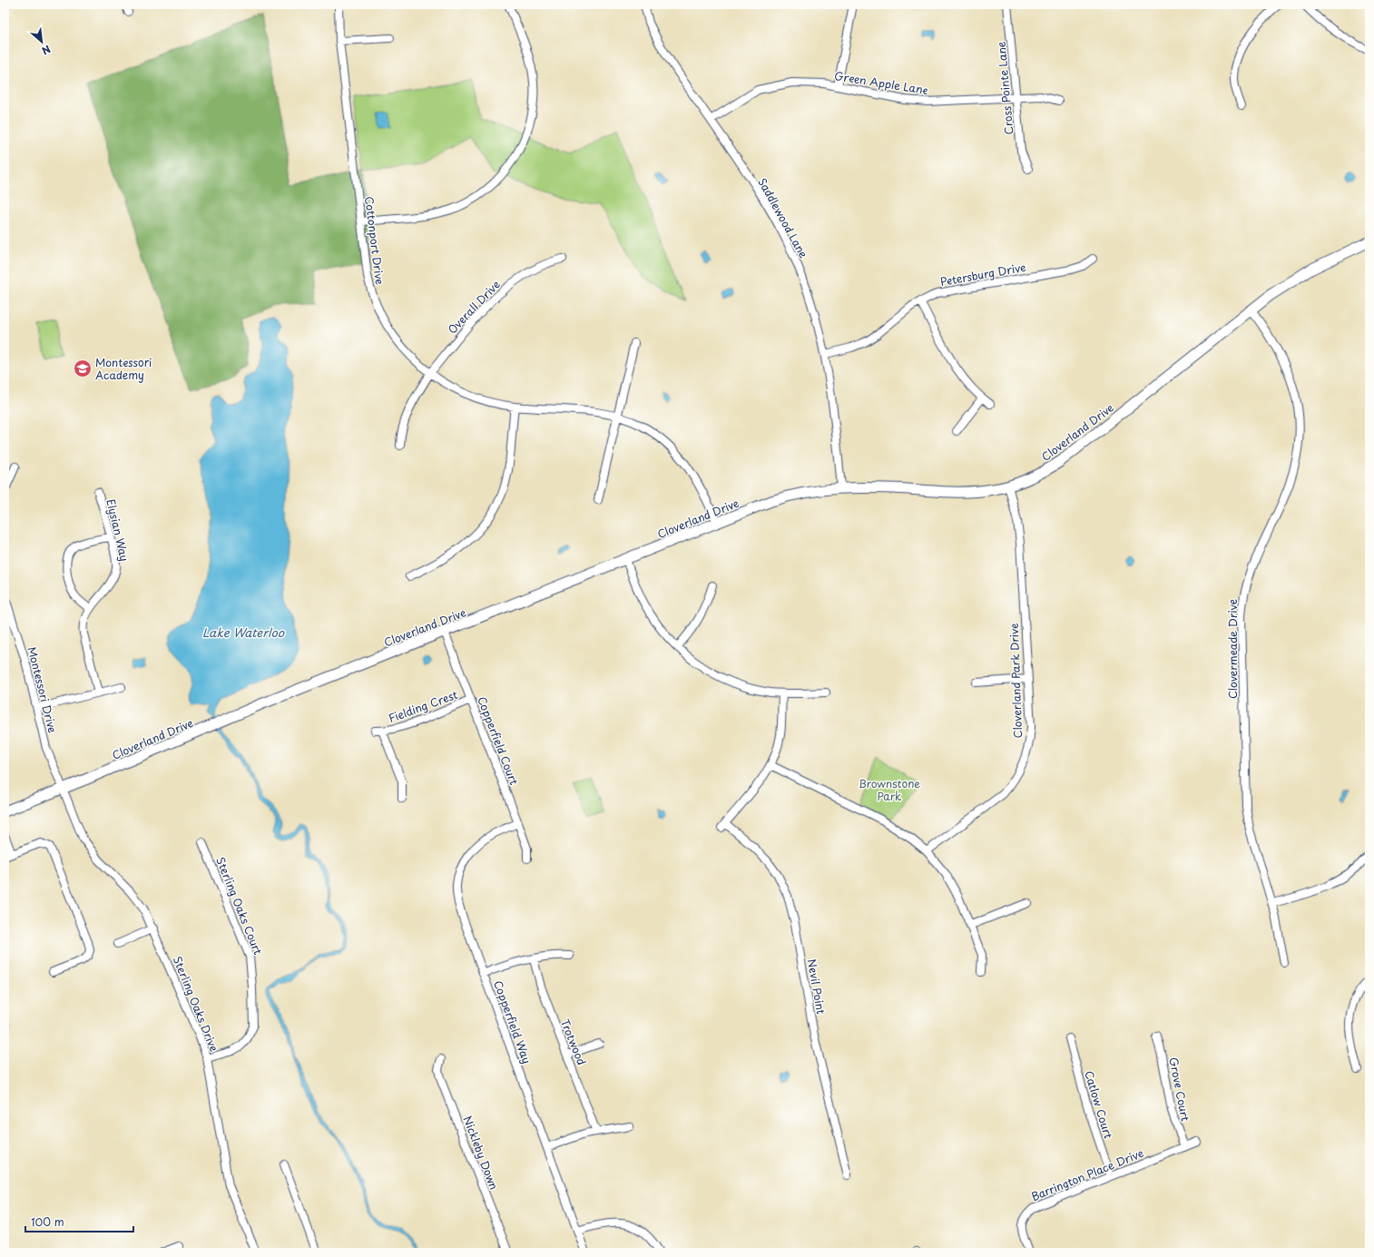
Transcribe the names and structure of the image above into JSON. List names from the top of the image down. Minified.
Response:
{"streets":{"main road":["Cloverland Drive"],"street":["Green Apple Lane","Cross Pointe Lane","Saddlewood Lane","Cottonport Drive","Petersburg Drive","Overall Drive","Elysian Way","Clovermeade Drive","Cloverland Park Drive","Montessori Drive","Fielding Crest","Copperfield Court","Sterling Oaks Court","Nevil Point","Sterling Oaks Drive","Copperfield Way","Trotwood","Grove Court","Catlow Court","Nickleby Down","Barrington Place Drive"]},"crossings":[["Green Apple Lane","Cross Pointe Lane"],["Green Apple Lane","Saddlewood Lane"],["Saddlewood Lane","Petersburg Drive"],["Saddlewood Lane","Cloverland Drive"],["Cottonport Drive","Overall Drive"],["Cottonport Drive","Cloverland Drive"],["Cloverland Drive","Clovermeade Drive"],["Cloverland Drive","Cloverland Park Drive"],["Cloverland Drive","Montessori Drive"],["Cloverland Drive","Copperfield Court"],["Cloverland Drive","Sterling Oaks Drive"],["Montessori Drive","Sterling Oaks Drive"],["Fielding Crest","Copperfield Court"],["Copperfield Court","Copperfield Way"],["Sterling Oaks Court","Sterling Oaks Drive"],["Grove Court","Barrington Place Drive"],["Catlow Court","Barrington Place Drive"]],"water":["Lake Waterloo"],"parks":["Brownstone Park"],"places":{"school or university":["Montessori Academy"]},"scale_bar":"100 m","north":"bottom right"}
